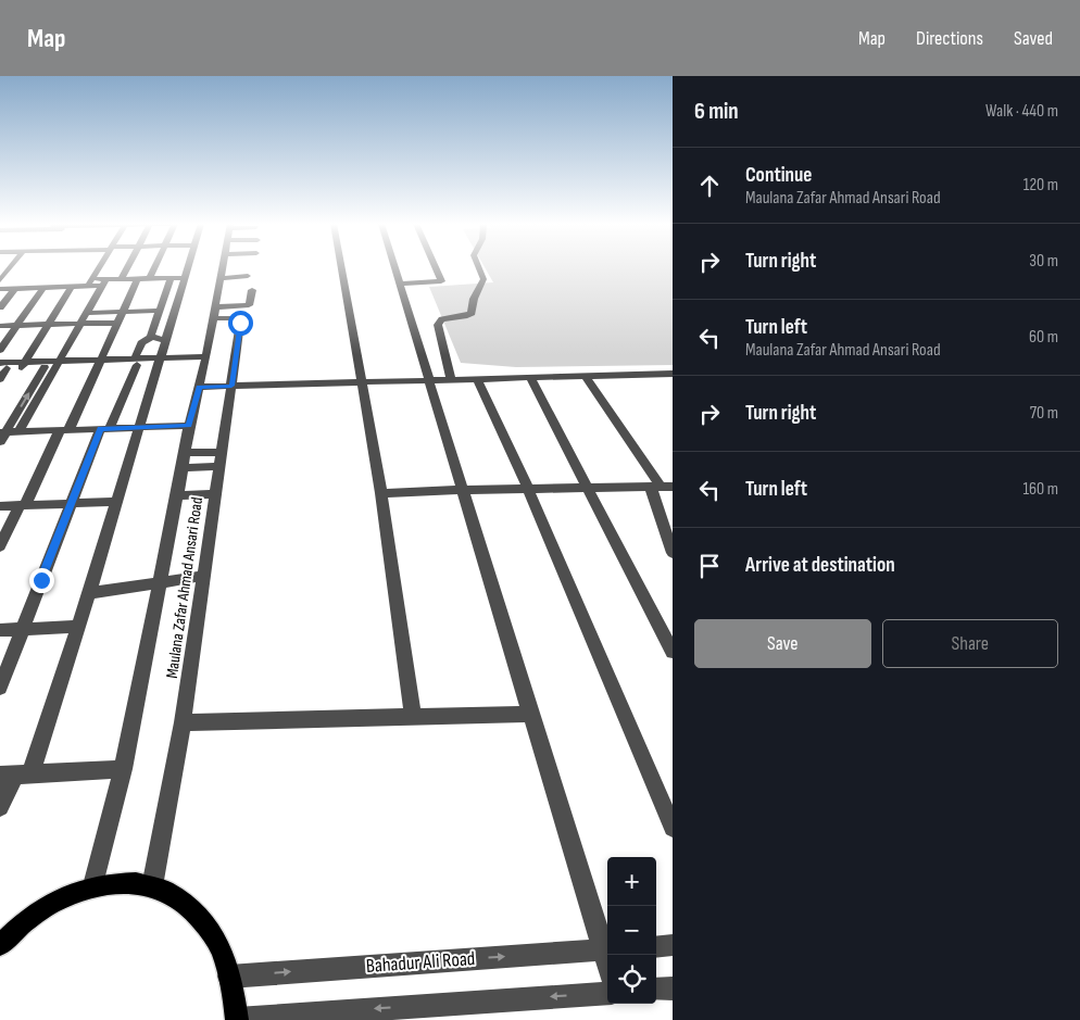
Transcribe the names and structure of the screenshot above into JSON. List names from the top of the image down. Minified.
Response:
{"streets":{"street":["Maulana Zafar Ahmad Ansari Road","Bahadur Ali Road"]},"page":{"header":"Map","nav":["Map","Directions","Saved"],"heading":["6 min","Walk · 440 m"],"list":[["Continue","Maulana Zafar Ahmad Ansari Road","120 m"],["Turn right","30 m"],["Turn left","Maulana Zafar Ahmad Ansari Road","60 m"],["Turn right","70 m"],["Turn left","160 m"],"Arrive at destination"],"buttons":["Save","Share"],"map_buttons":["+","−"]}}
